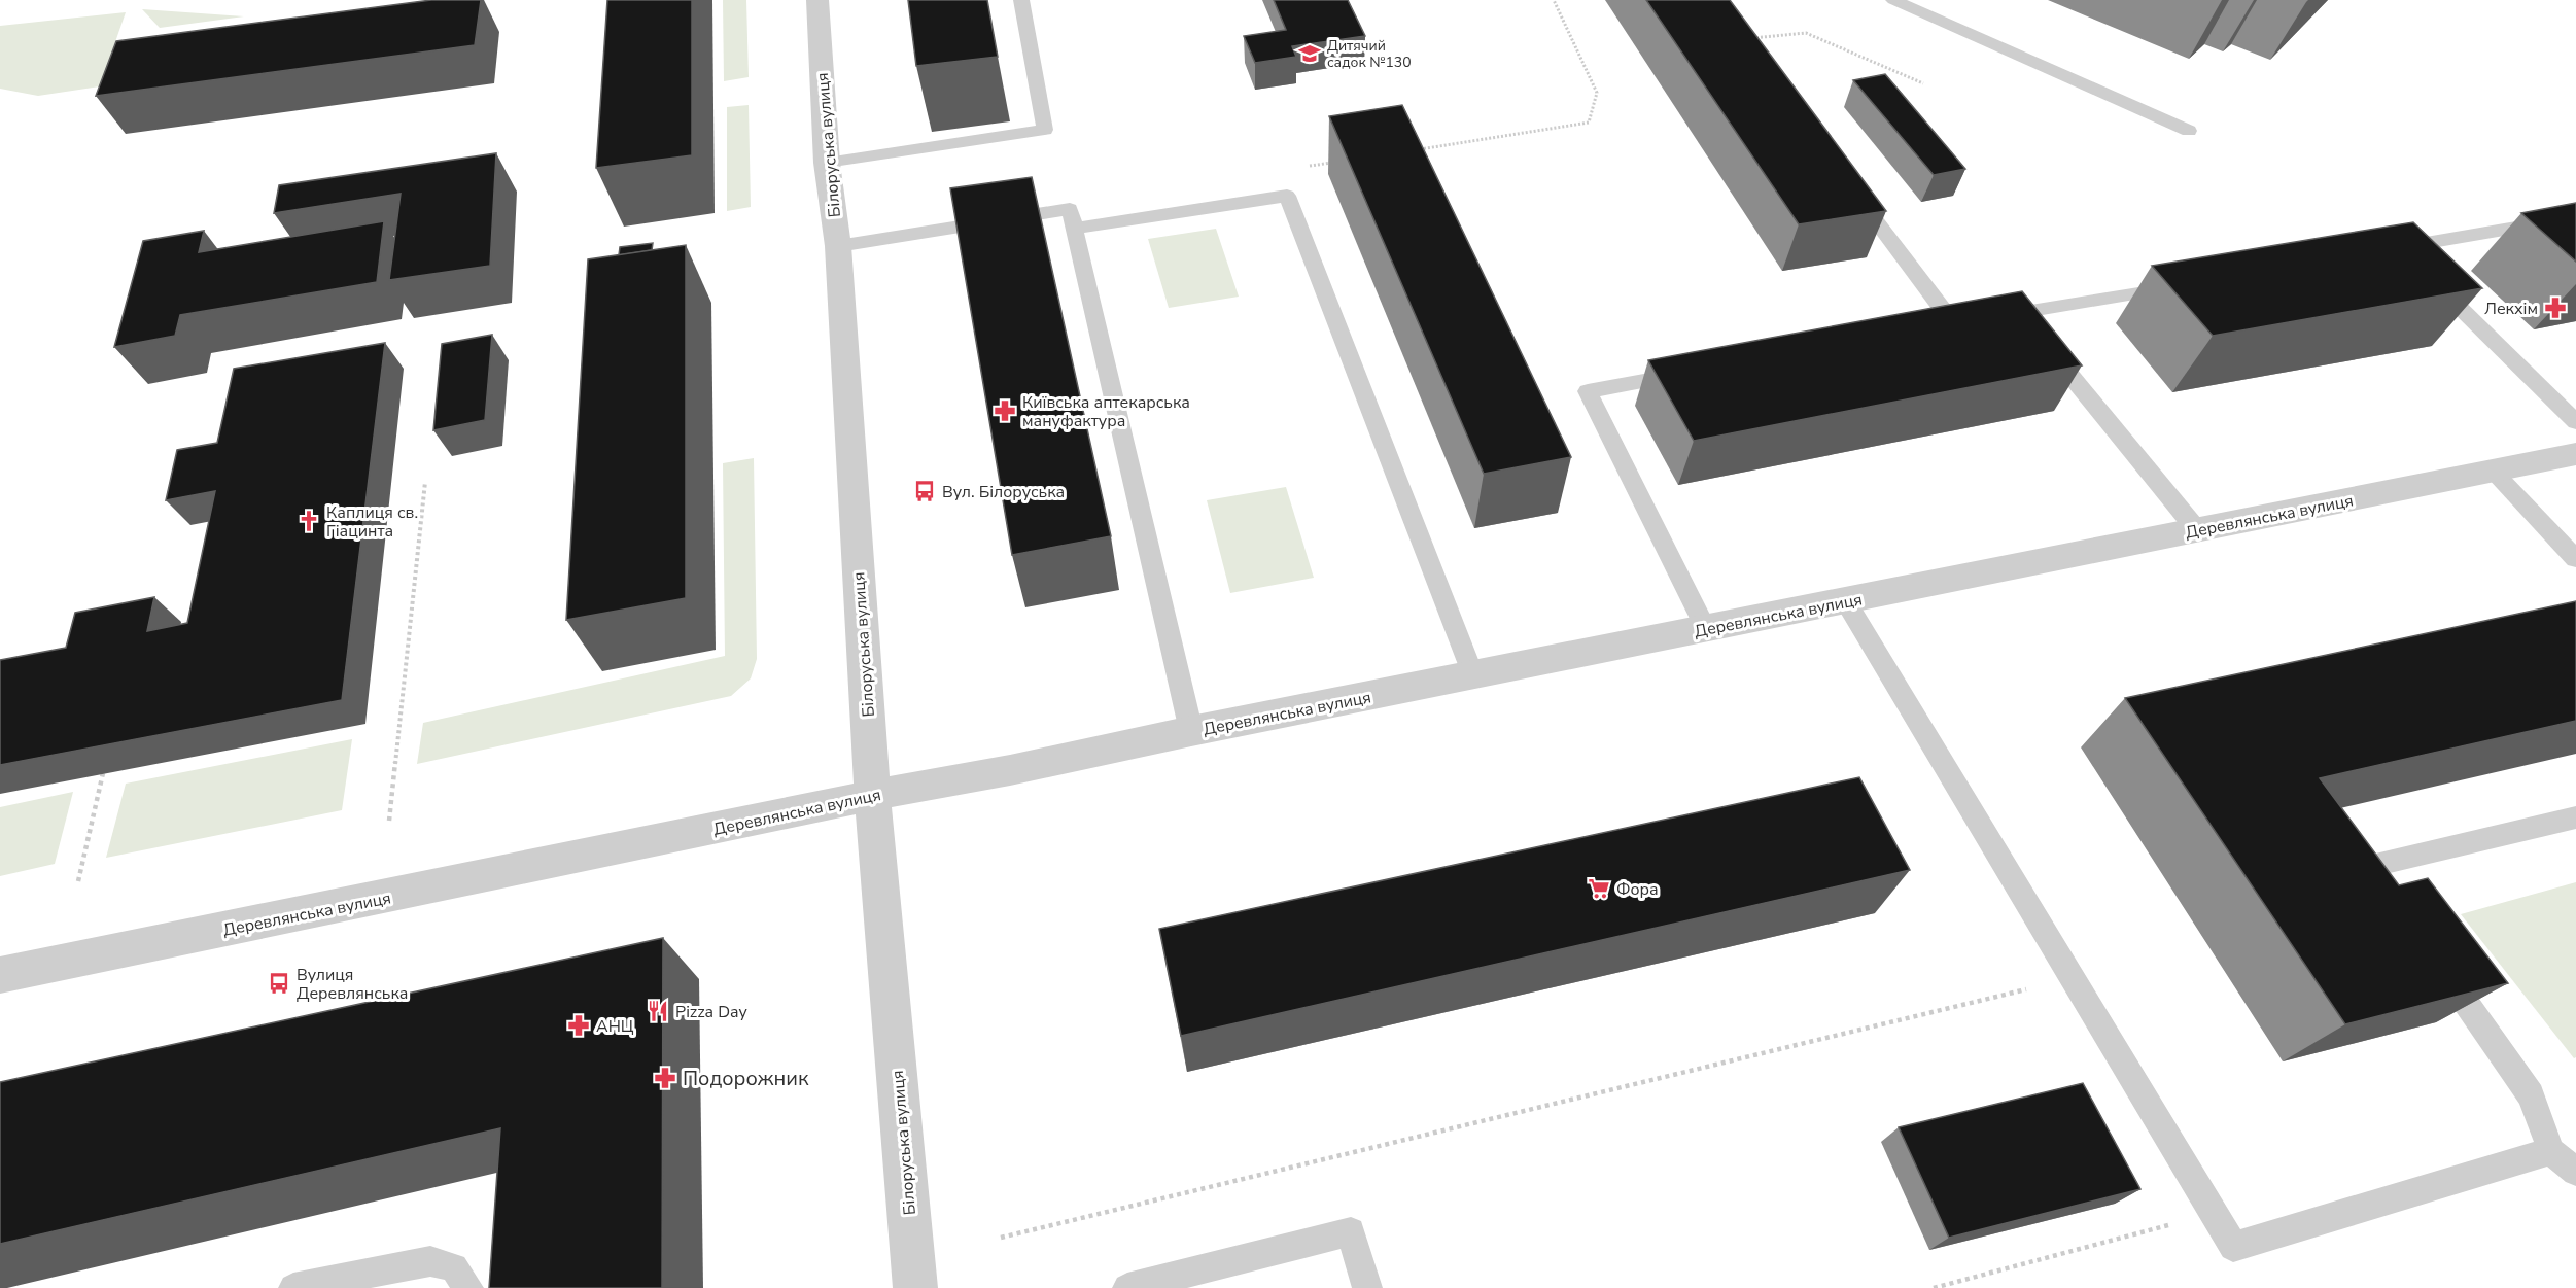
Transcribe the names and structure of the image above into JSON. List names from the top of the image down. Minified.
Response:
{"streets":{"street":["Білоруська вулиця","Деревлянська вулиця"]},"crossings":[["Білоруська вулиця","Деревлянська вулиця"]],"places":{"school or university":["Дитячий садок №130"],"pharmacy":["Лекхім","Київська аптекарська мануфактура","АНЦ","Подорожник"],"bus stop":["Вул. Білоруська","Вулиця Деревлянська"],"church":["Каплиця св. Гіацинта"],"supermarket":["Фора"],"restaurant":["Pizza Day"]}}
